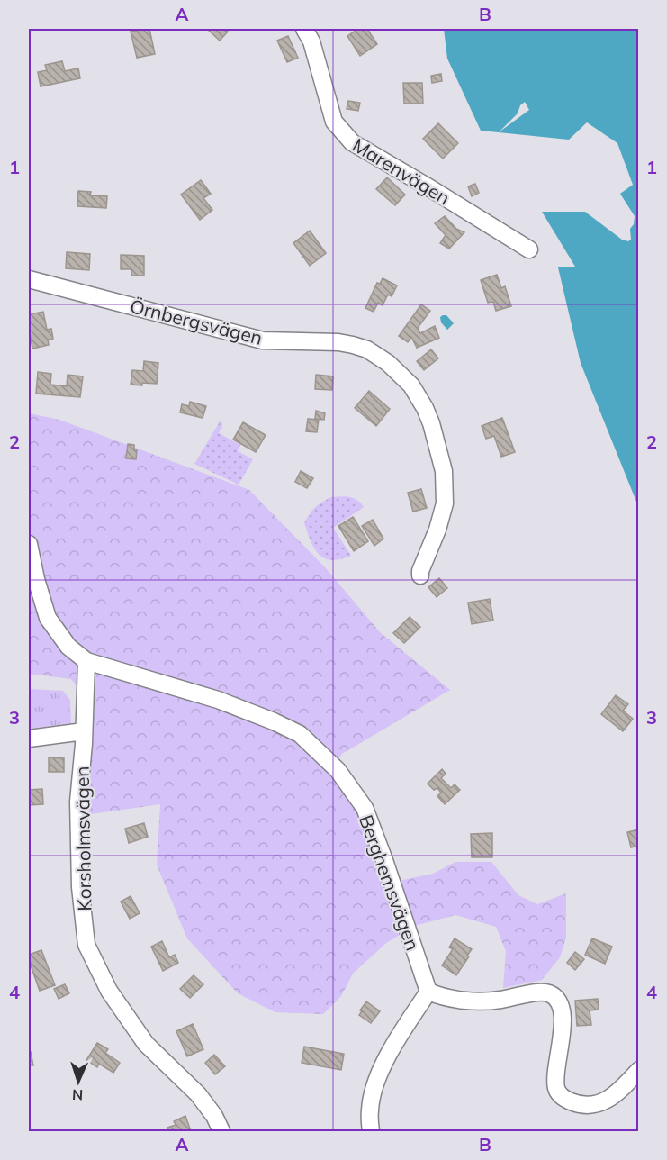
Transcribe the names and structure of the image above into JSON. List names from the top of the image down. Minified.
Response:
{"streets":{"street":["Marenvägen","Örnbergsvägen","Korsholmsvägen","Berghemsvägen"]},"crossings":[["Korsholmsvägen","Berghemsvägen"]],"north":"bottom","grid":{"columns":["A","B"],"rows":["1","2","3","4"]}}
